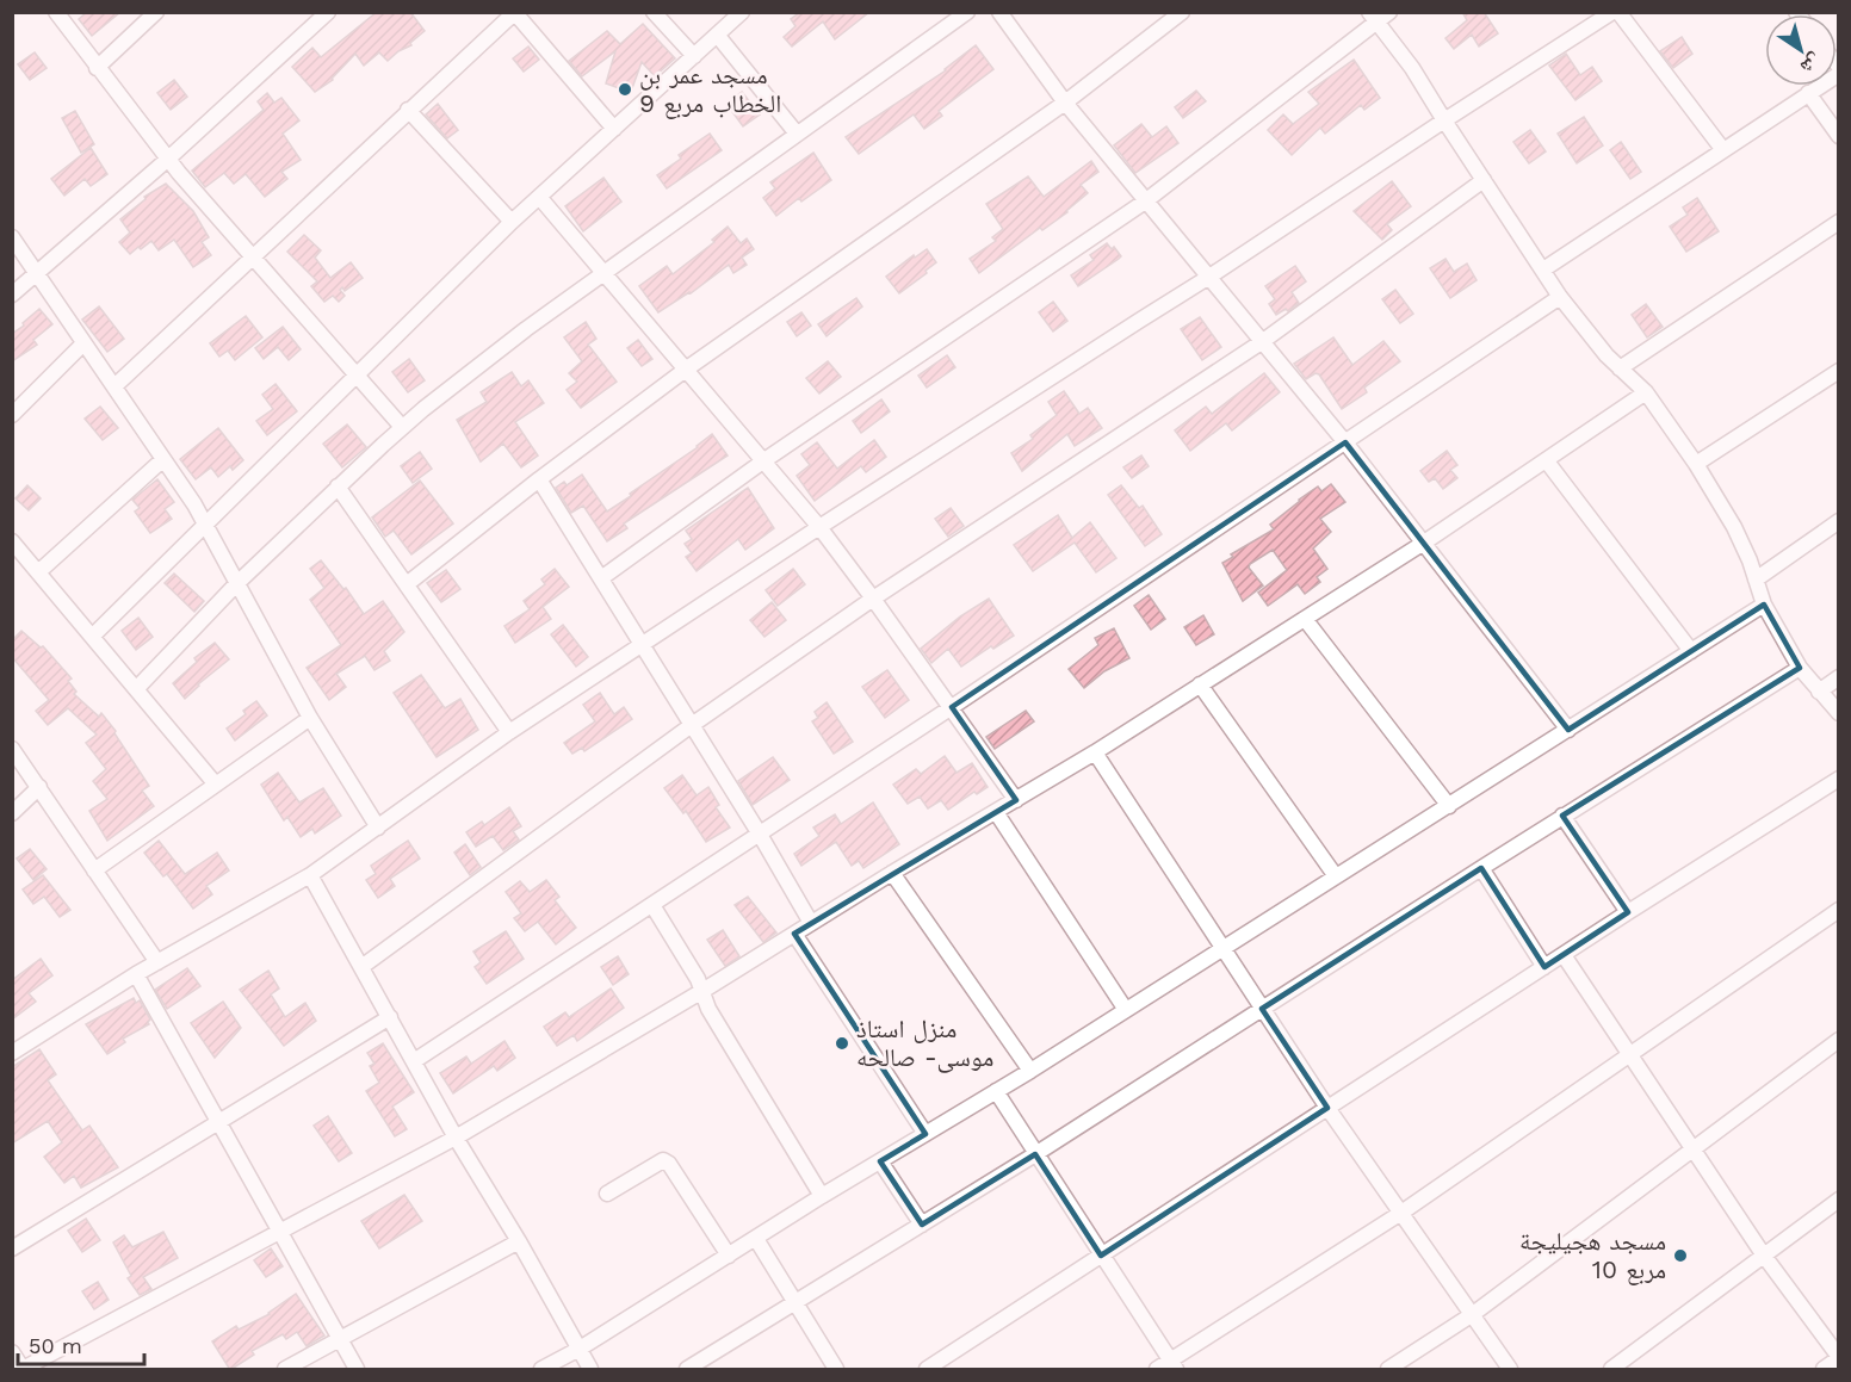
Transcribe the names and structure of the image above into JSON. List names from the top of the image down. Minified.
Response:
{"places":["مسجد عمر بن الخطاب مربع 9","منزل استاذ موسى- صالحه","مسجد هجيليجة مربع 10"],"scale_bar":"50 m","north":"bottom right"}
